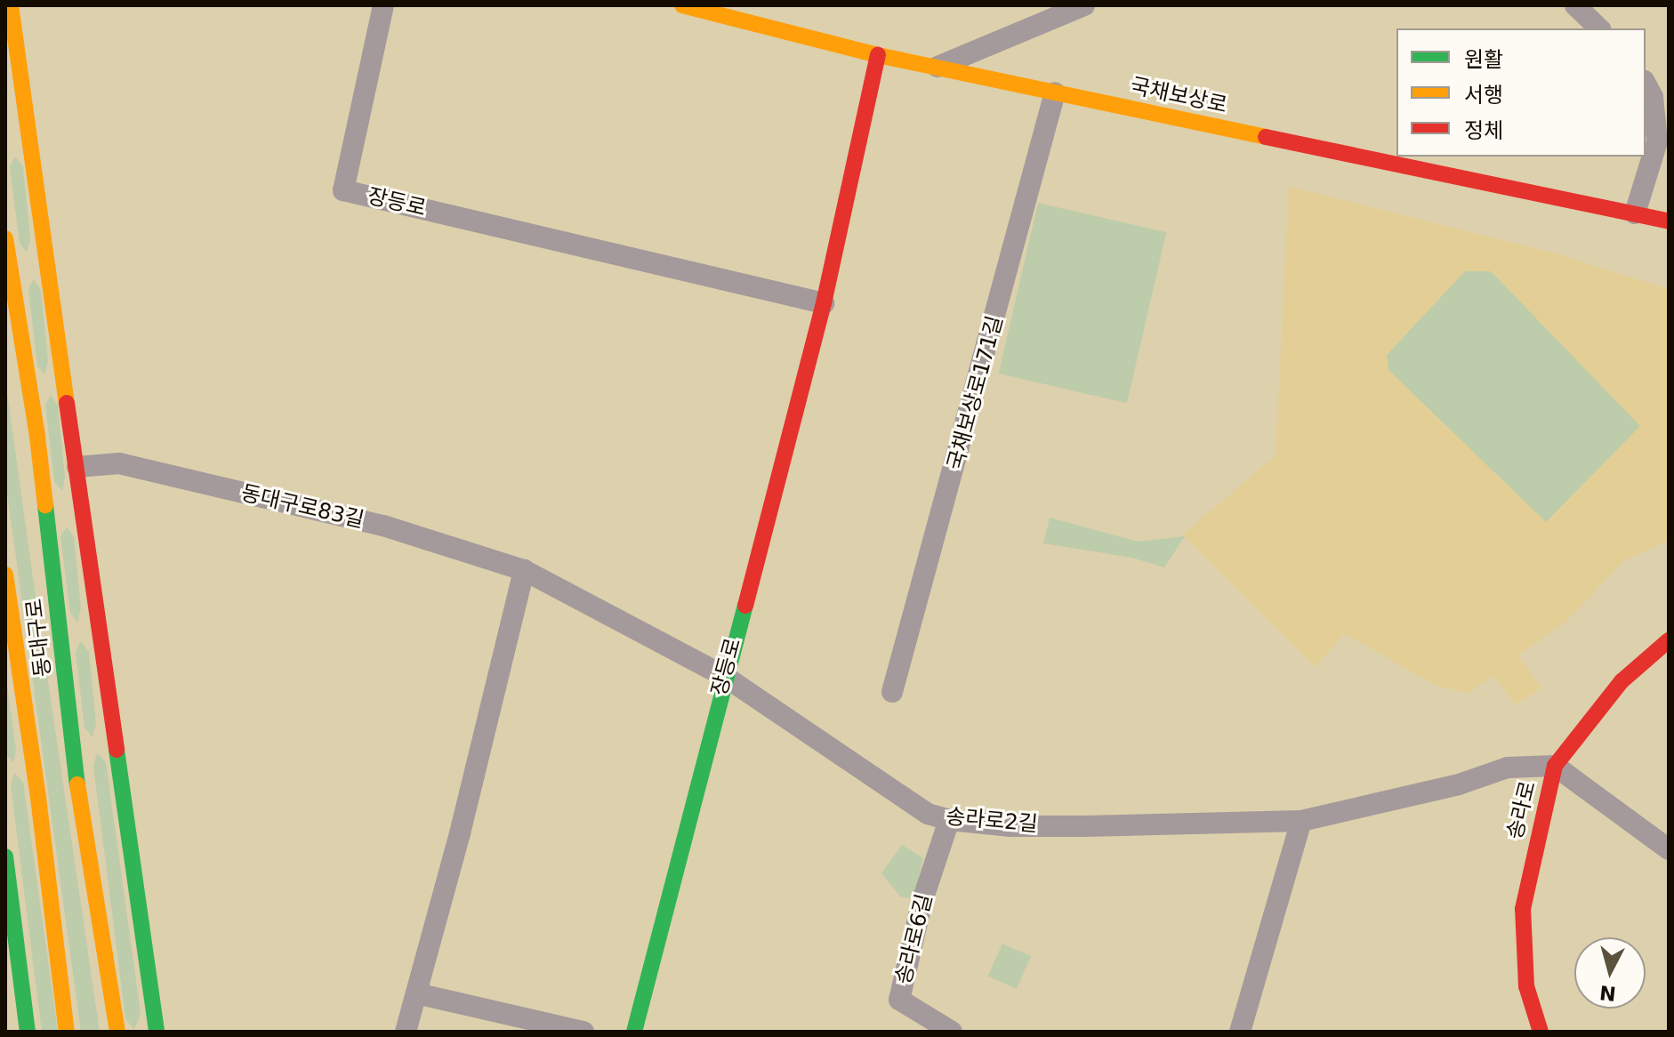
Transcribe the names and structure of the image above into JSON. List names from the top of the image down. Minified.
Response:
{"streets":{"main road":["국채보상로","장등로","동대구로","송라로"],"street":["국채보상로171길","동대구로83길","송라로2길","송라로6길"]},"crossings":[["국채보상로","장등로"],["국채보상로","국채보상로171길"],["장등로","동대구로83길"],["장등로","송라로2길"],["동대구로83길","송라로2길"],["송라로","송라로2길"],["송라로2길","송라로6길"]],"legend":["원활","서행","정체"],"north":"bottom"}
